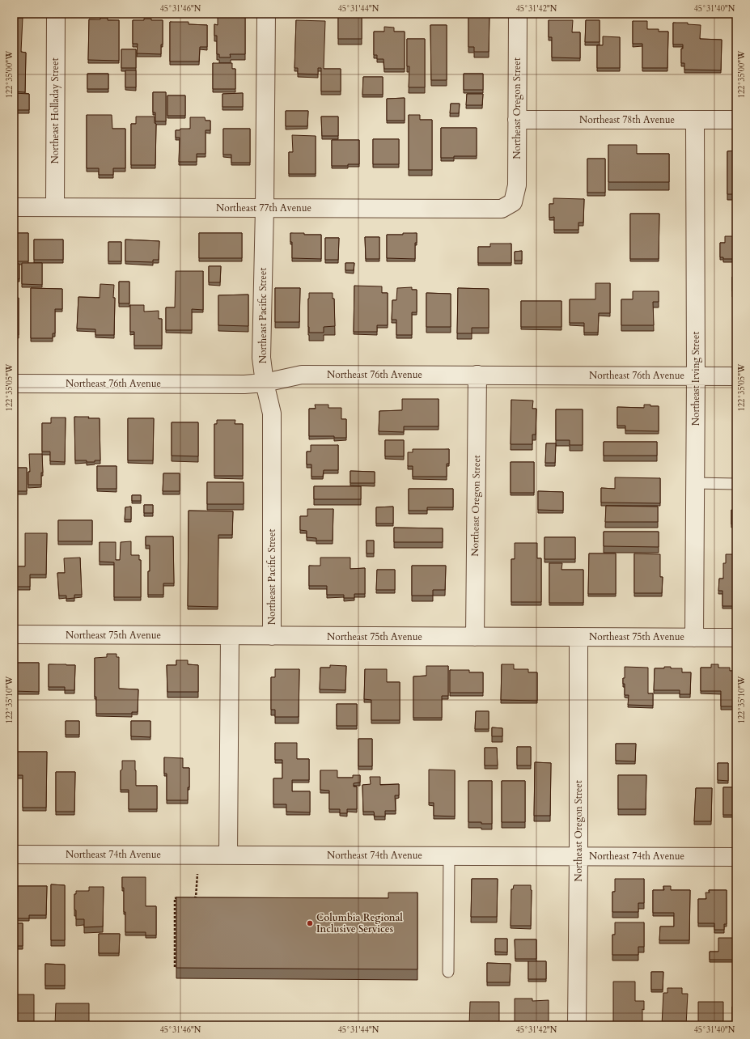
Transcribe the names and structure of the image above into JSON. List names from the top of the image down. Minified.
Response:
{"streets":{"street":["Northeast Oregon Street","Northeast Holladay Street","Northeast 78th Avenue","Northeast 77th Avenue","Northeast Pacific Street","Northeast 76th Avenue","Northeast Irving Street","Northeast 75th Avenue","Northeast 74th Avenue"]},"crossings":[["Northeast Oregon Street","Northeast 78th Avenue"],["Northeast Oregon Street","Northeast 77th Avenue"],["Northeast Oregon Street","Northeast 76th Avenue"],["Northeast Oregon Street","Northeast 75th Avenue"],["Northeast Oregon Street","Northeast 74th Avenue"],["Northeast Holladay Street","Northeast 77th Avenue"],["Northeast 78th Avenue","Northeast Irving Street"],["Northeast 77th Avenue","Northeast Pacific Street"],["Northeast Pacific Street","Northeast 76th Avenue"],["Northeast Pacific Street","Northeast 75th Avenue"],["Northeast 76th Avenue","Northeast Irving Street"],["Northeast Irving Street","Northeast 75th Avenue"]],"places":["Columbia Regional Inclusive Services"],"coordinates":["45°31'46\"N","45°31'44\"N","45°31'42\"N","45°31'40\"N","122°35'00\"W","122°35'05\"W","122°35'10\"W"]}
